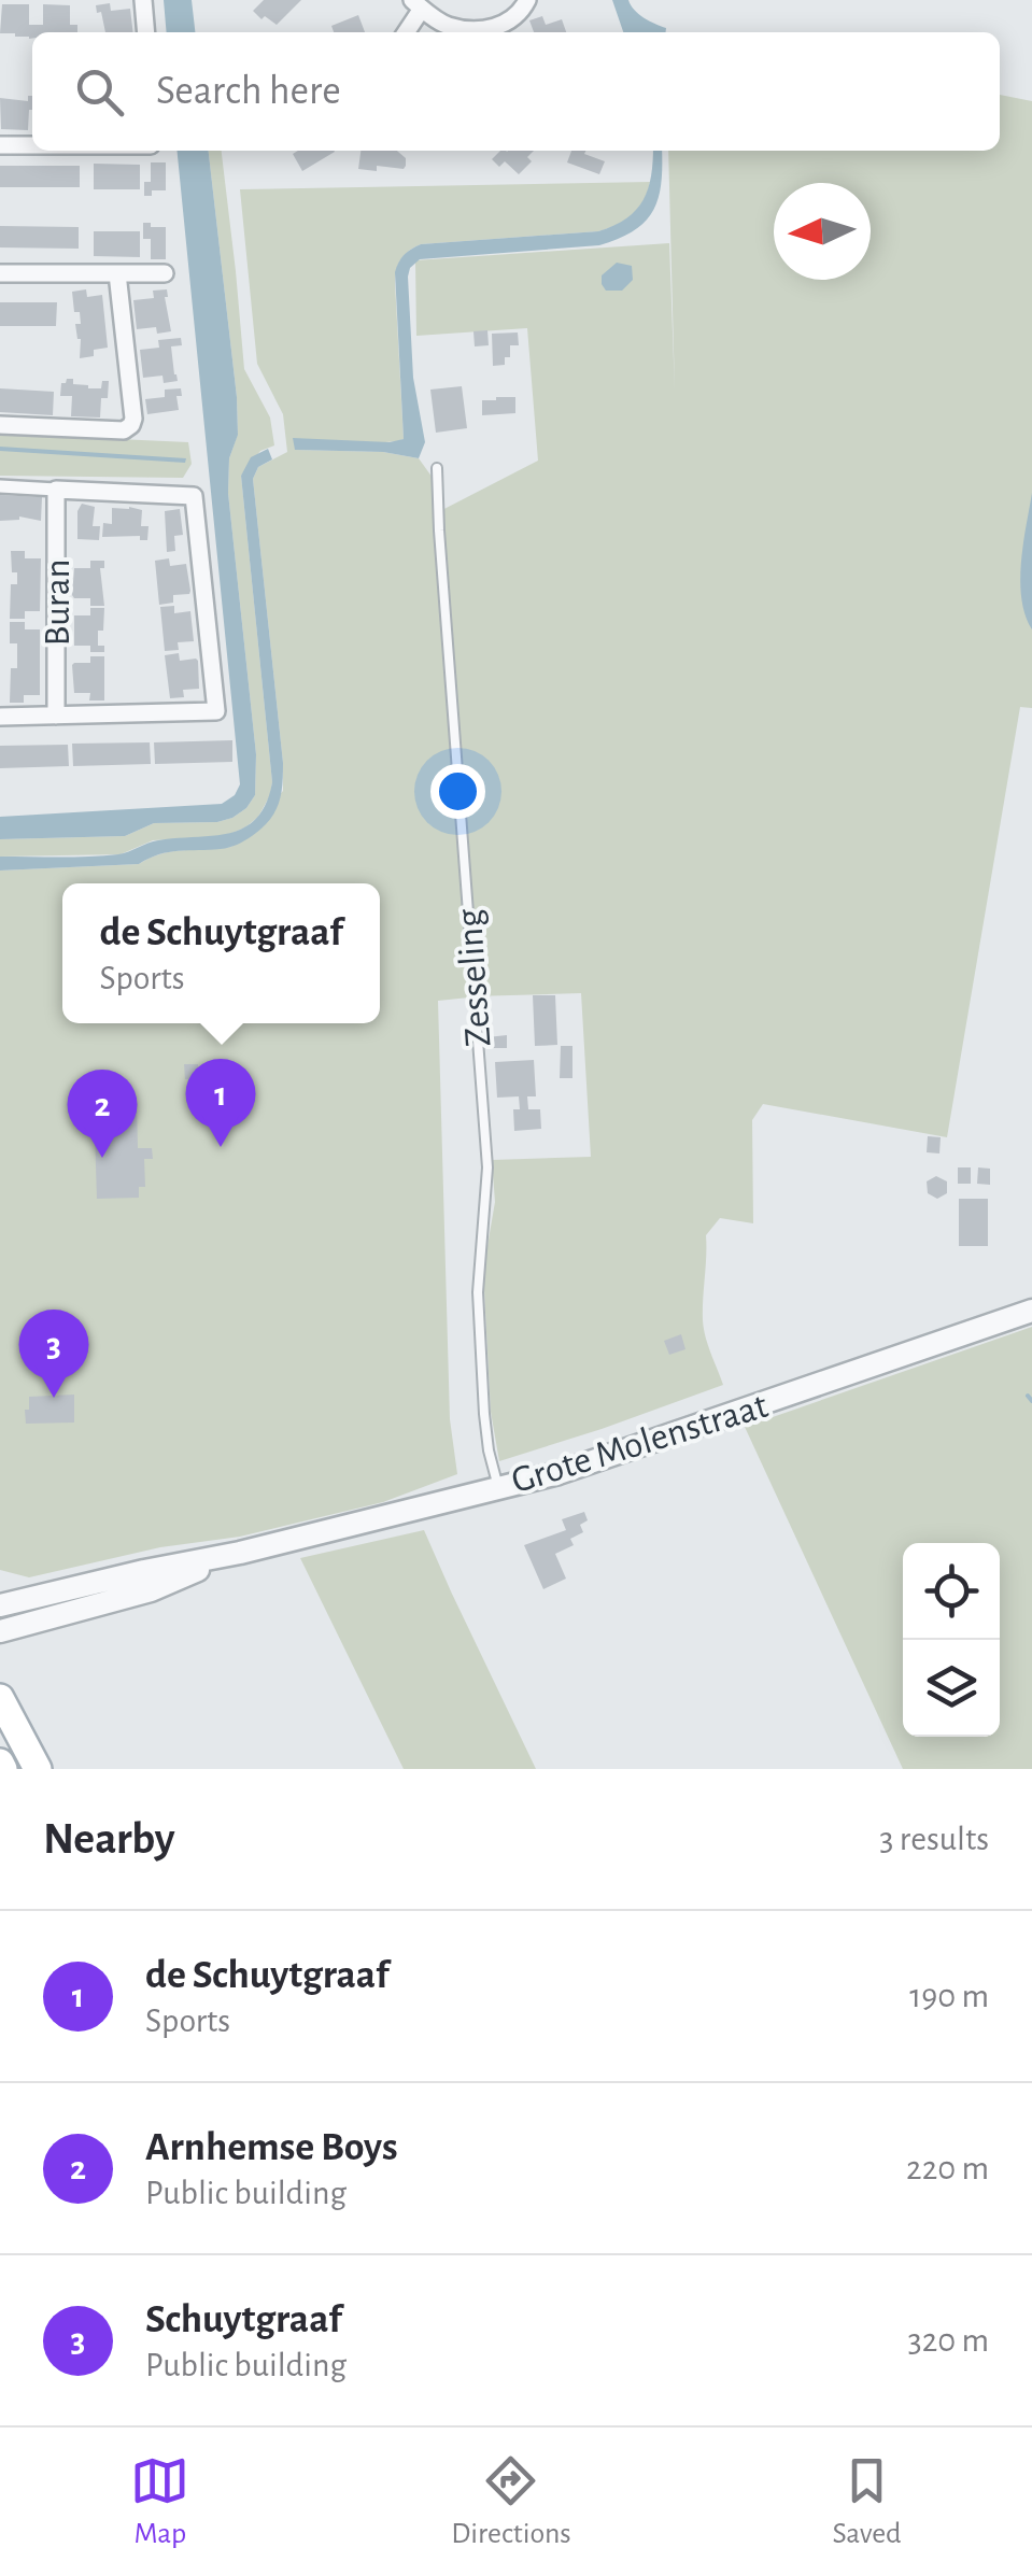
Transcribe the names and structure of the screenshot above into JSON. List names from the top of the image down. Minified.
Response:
{"streets":{"street":["Buran","Grote Molenstraat"],"lane":["Zesseling"]},"crossings":[["Zesseling","Grote Molenstraat"]],"north":"left","page":{"search":"Search here","popup":["de Schuytgraaf","Sports"],"pins":["1","2","3"],"heading":["Nearby","3 results"],"list":[{"mark":"1","name":"de Schuytgraaf","note":"Sports","value":"190 m"},{"mark":"2","name":"Arnhemse Boys","note":"Public building","value":"220 m"},{"mark":"3","name":"Schuytgraaf","note":"Public building","value":"320 m"}],"nav":["Map","Directions","Saved"]}}
